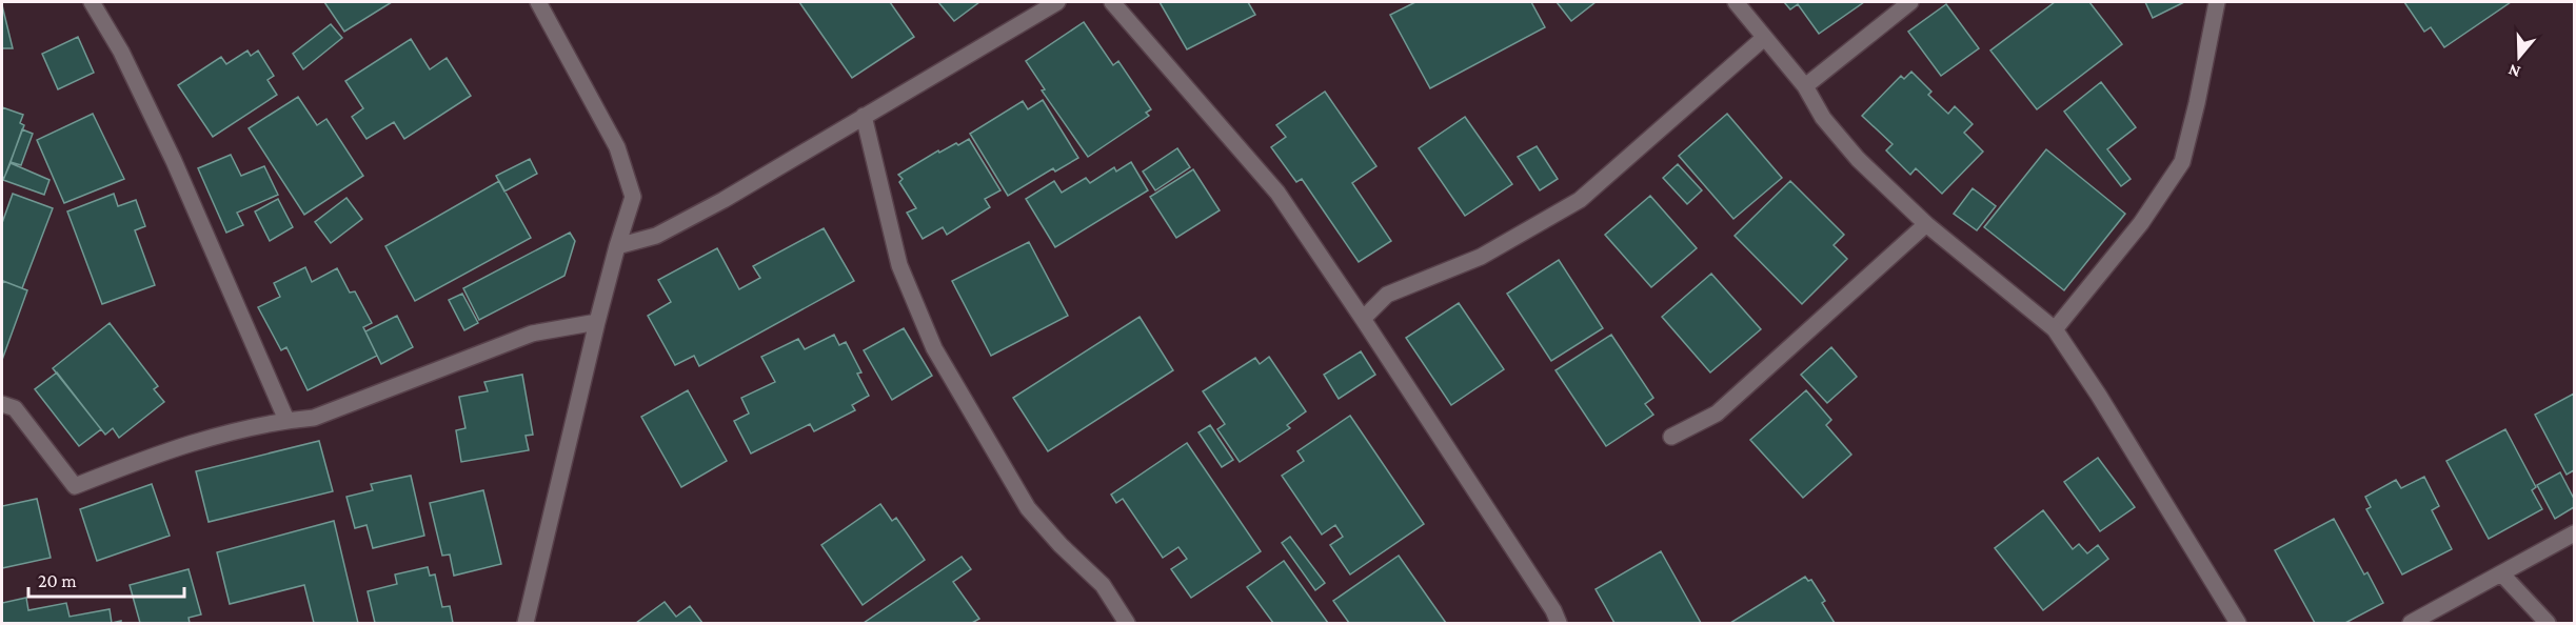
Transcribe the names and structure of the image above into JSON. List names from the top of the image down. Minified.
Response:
{"scale_bar":"20 m","north":"bottom"}
